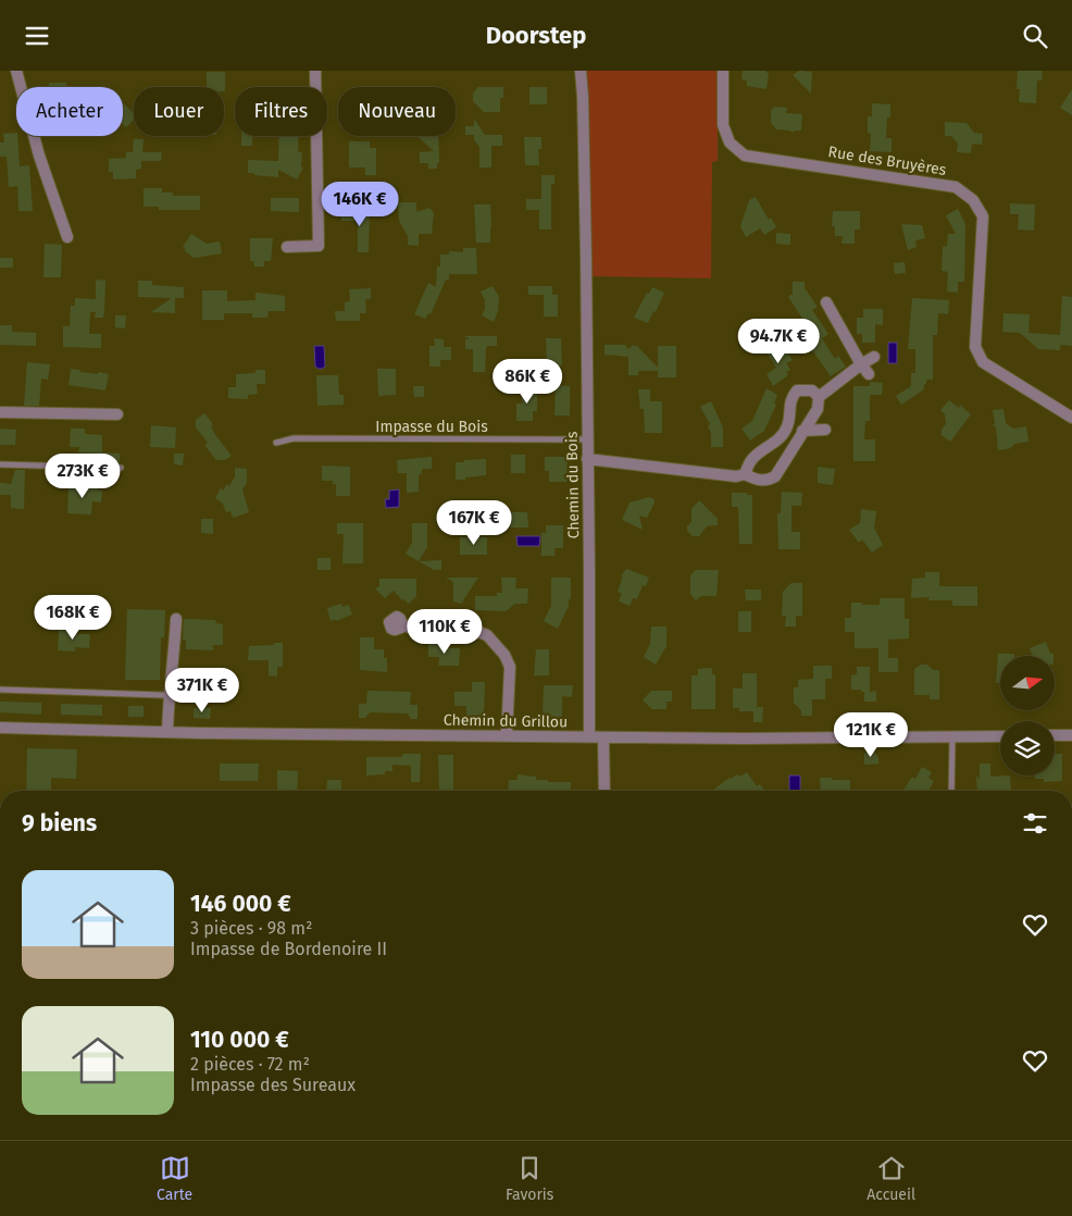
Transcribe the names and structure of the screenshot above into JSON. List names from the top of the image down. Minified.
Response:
{"streets":{"street":["Rue des Bruyères","Chemin du Bois","Chemin du Grillou"],"lane":["Impasse du Bois"]},"crossings":[["Impasse du Bois","Chemin du Bois"],["Chemin du Bois","Chemin du Grillou"]],"north":"right","page":{"header":"Doorstep","chip":["Acheter","Louer","Filtres","Nouveau"],"price":["146K €","94.7K €","86K €","273K €","167K €","168K €","110K €","371K €","121K €"],"heading":"9 biens","list":[{"name":"146 000 €","note":"3 pièces · 98 m² · Impasse de Bordenoire II"},{"name":"110 000 €","note":"2 pièces · 72 m² · Impasse des Sureaux"}],"tabs":["Carte","Favoris","Accueil"]}}
